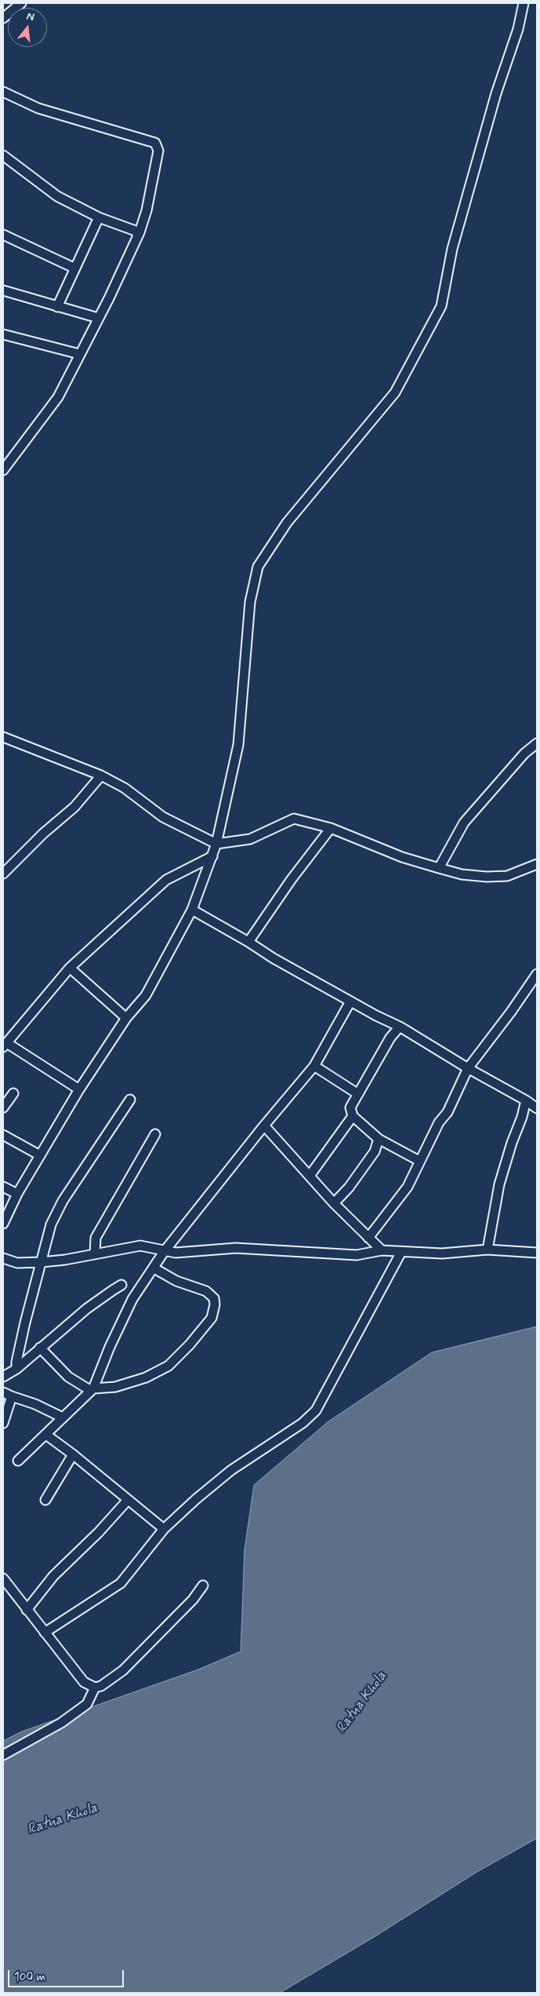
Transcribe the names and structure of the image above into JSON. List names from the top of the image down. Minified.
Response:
{"water":["Ratua Khola"],"scale_bar":"100 m","north":"top"}
